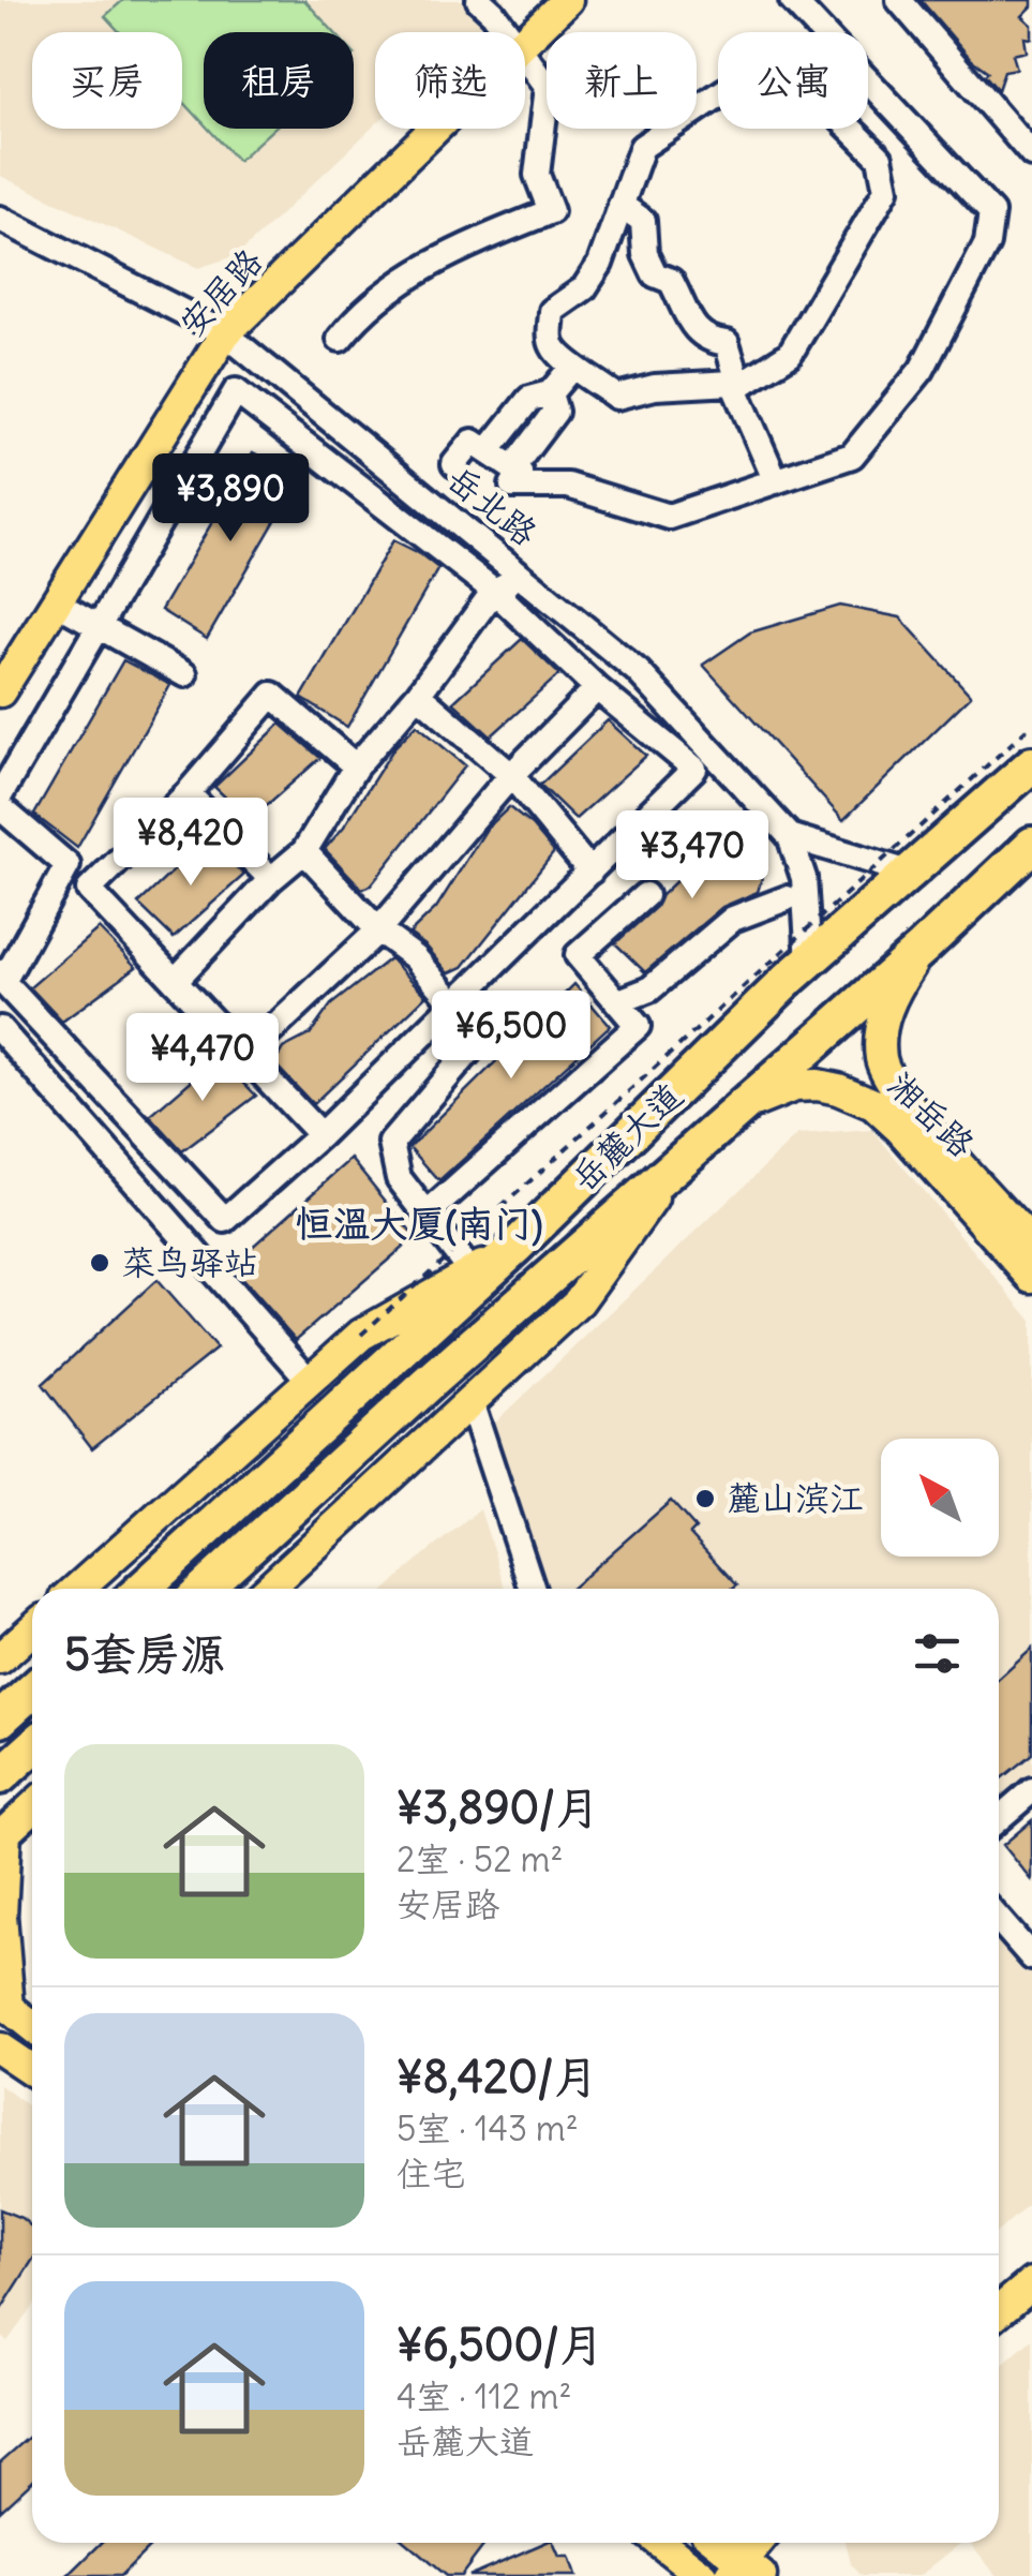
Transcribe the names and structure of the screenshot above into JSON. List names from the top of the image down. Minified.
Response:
{"streets":{"highway":["岳麓大道"],"main road":["安居路","湘岳路"],"street":["岳北路"]},"crossings":[["安居路","岳北路"],["岳北路","岳麓大道"],["湘岳路","岳麓大道"]],"districts":["恒温大厦(南门)"],"places":["菜鸟驿站","麓山滨江"],"north":"top left","page":{"chip":["买房","租房","筛选","新上","公寓"],"price":["¥3,890","¥8,420","¥3,470","¥6,500","¥4,470"],"heading":"5套房源","list":[{"name":"¥3,890/月","note":"2室 · 52 m² · 安居路"},{"name":"¥8,420/月","note":"5室 · 143 m² · 住宅"},{"name":"¥6,500/月","note":"4室 · 112 m² · 岳麓大道"}]}}
